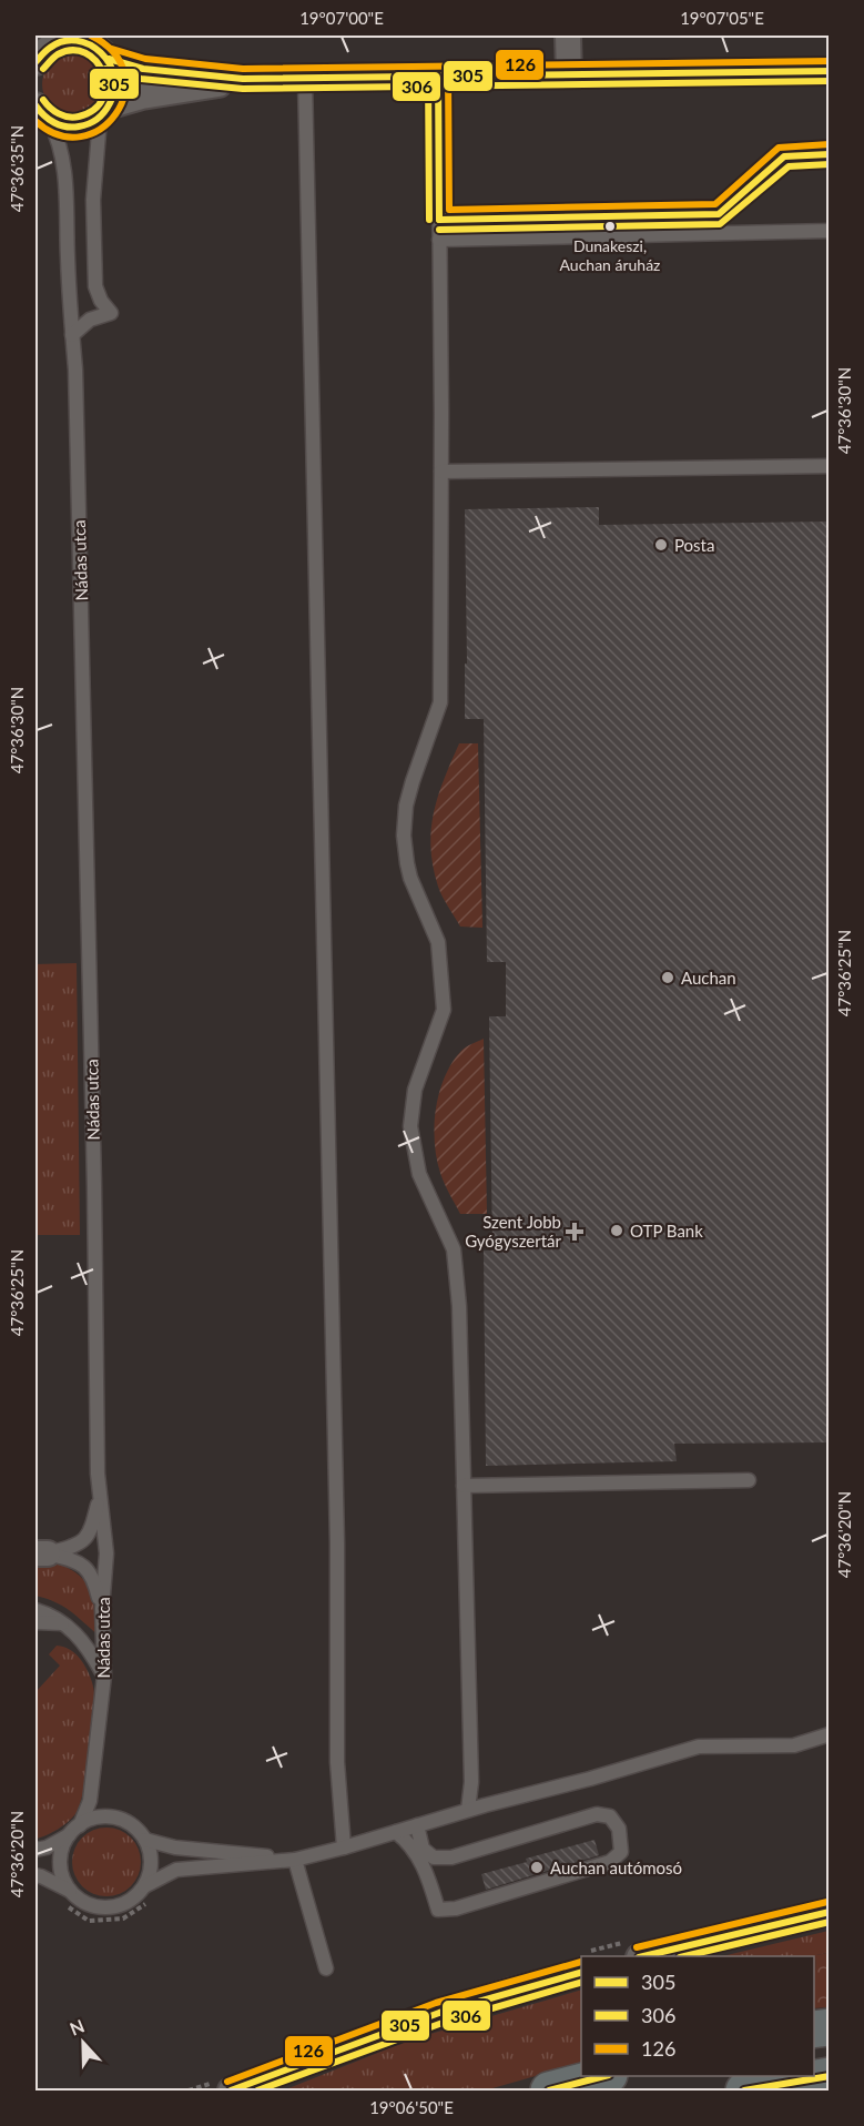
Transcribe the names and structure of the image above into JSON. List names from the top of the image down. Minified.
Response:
{"streets":{"lane":["Nádas utca"]},"places":{"other":["Dunakeszi, Auchan áruház","Posta","Auchan","OTP Bank","Auchan autómosó"],"health":["Szent Jobb Gyógyszertár"]},"lines":["transit line 126","transit line 305","transit line 306"],"legend":["305","306","126"],"north":"top","coordinates":["19°07'00\"E","19°07'05\"E","47°36'35\"N","47°36'30\"N","47°36'25\"N","47°36'20\"N","19°06'50\"E"]}
